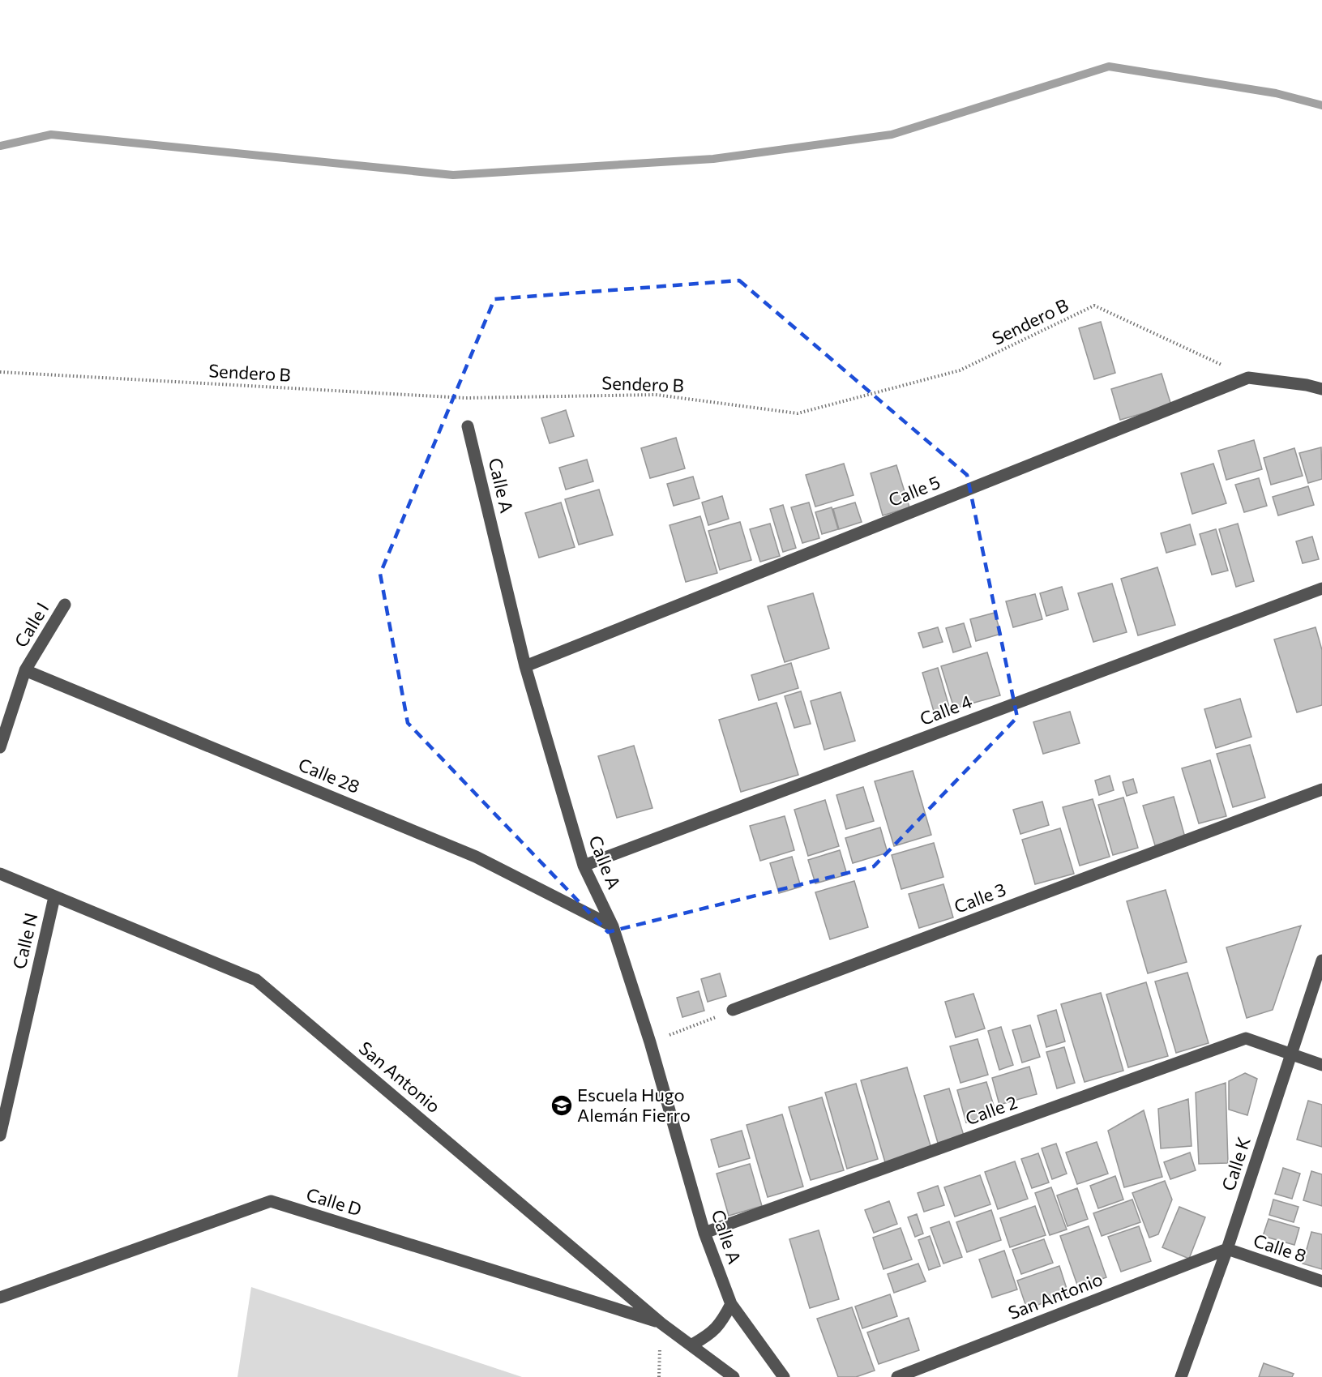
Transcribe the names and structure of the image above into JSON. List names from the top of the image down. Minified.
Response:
{"streets":{"street":["Calle A","Calle 5","Calle I","Calle 4","Calle 28","Calle 3","Calle N","San Antonio","Calle 2","Calle K","Calle D","Calle 8"],"path":["Sendero B"]},"crossings":[["Sendero B","Calle 5"],["Calle A","Calle 5"],["Calle A","Calle 4"],["Calle A","Calle 28"],["Calle A","Calle 2"],["Calle I","Calle 28"],["Calle N","San Antonio"],["San Antonio","Calle K"],["San Antonio","Calle D"],["San Antonio","Calle 8"],["Calle 2","Calle K"],["Calle K","Calle 8"]],"places":{"school or university":["Escuela Hugo Alemán Fierro"]}}
